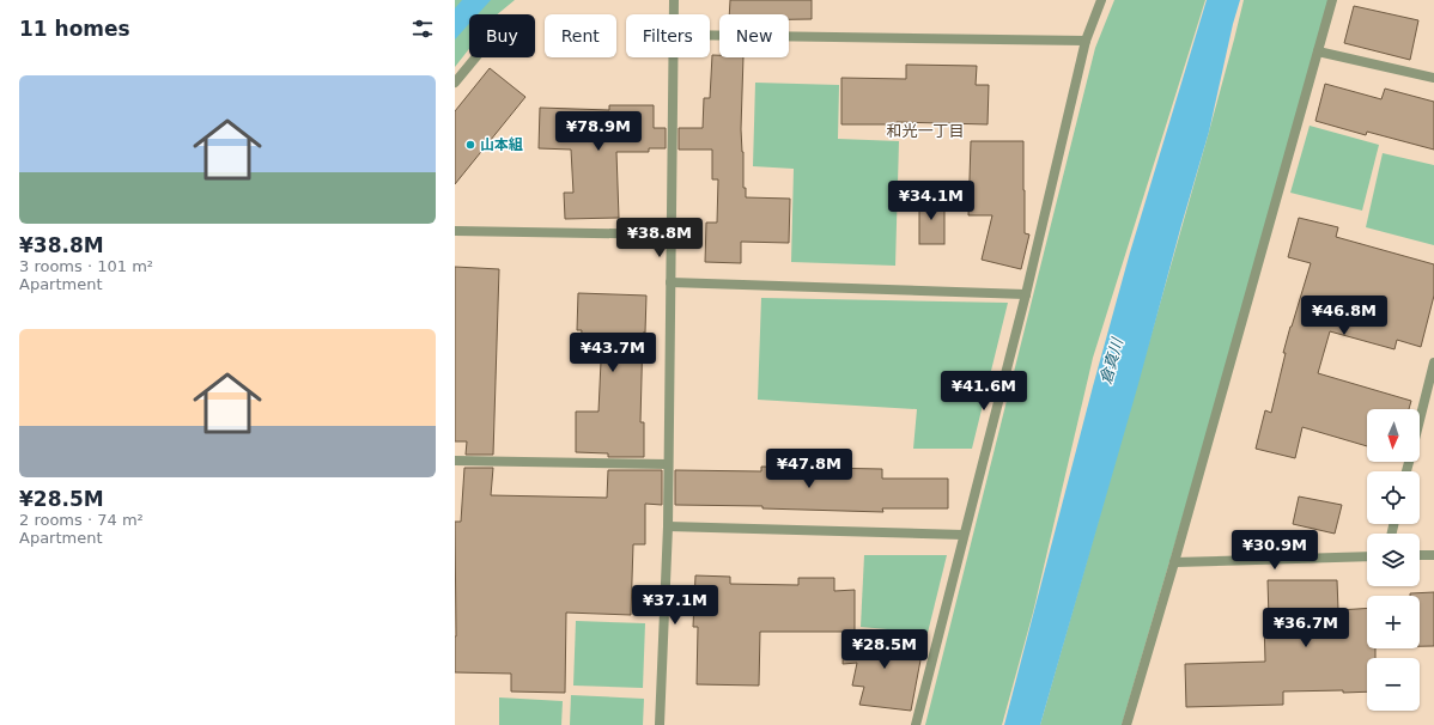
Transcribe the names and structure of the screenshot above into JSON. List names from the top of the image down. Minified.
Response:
{"districts":["和光一丁目"],"water":["倉真川"],"places":["山本組"],"north":"bottom","page":{"heading":"11 homes","chip":["Buy","Rent","Filters","New"],"list":[{"name":"¥38.8M","note":"3 rooms · 101 m² · Apartment"},{"name":"¥28.5M","note":"2 rooms · 74 m² · Apartment"}],"price":["¥78.9M","¥34.1M","¥38.8M","¥46.8M","¥43.7M","¥41.6M","¥47.8M","¥30.9M","¥37.1M","¥36.7M","¥28.5M"],"map_buttons":["+","−"]}}
